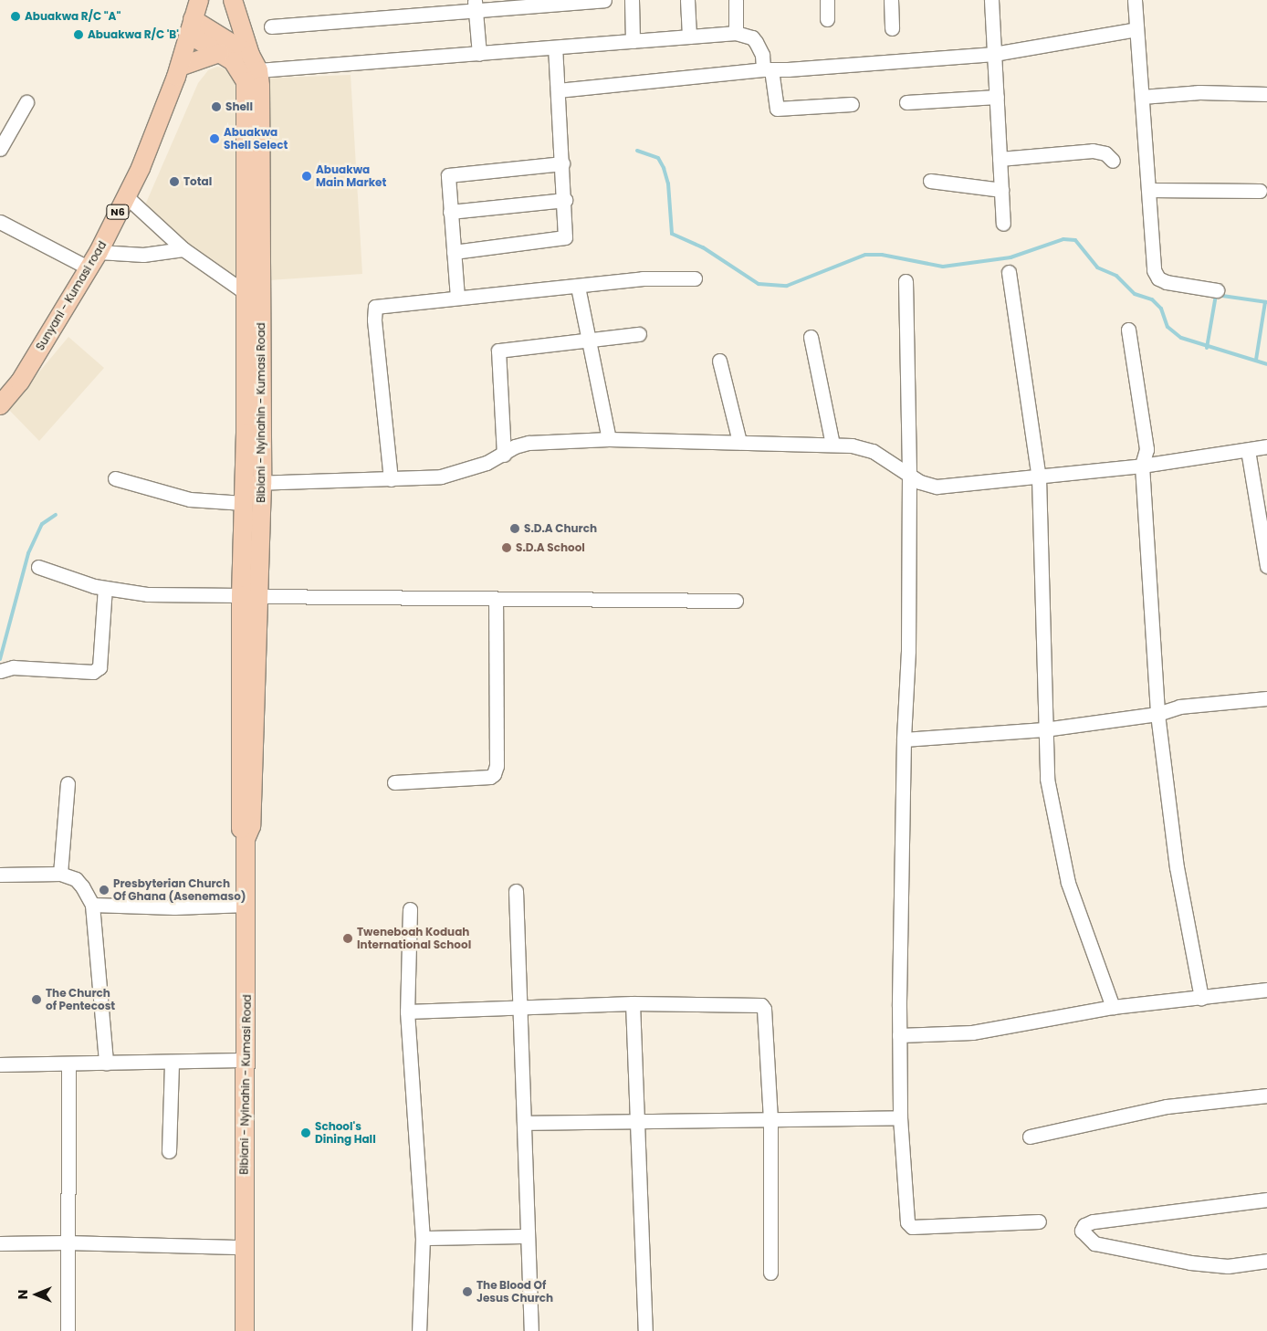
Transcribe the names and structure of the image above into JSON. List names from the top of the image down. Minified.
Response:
{"streets":{"main road":["N6","Sunyani - Kumasi road","Bibiani - Nyinahin - Kumasi Road"]},"crossings":[["Sunyani - Kumasi road","Bibiani - Nyinahin - Kumasi Road"]],"places":["Abuakwa R/C \"A\"","Abuakwa R/C 'B'","Shell","Abuakwa Shell Select","Abuakwa Main Market","Total","S.D.A Church","S.D.A School","Presbyterian Church Of Ghana (Asenemaso)","Tweneboah Koduah International School","The Church of Pentecost","School's Dining Hall","The Blood Of Jesus Church"],"north":"left"}
